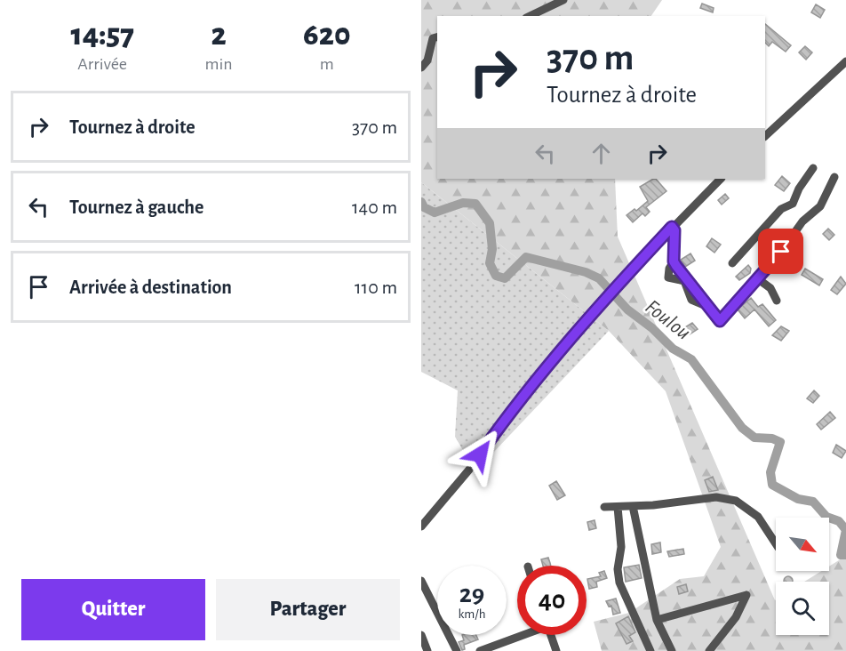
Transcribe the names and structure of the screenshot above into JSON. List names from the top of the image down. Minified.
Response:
{"water":["Foulou"],"north":"bottom right","page":{"eta":["14:57","Arrivée","2","min","620","m"],"turn":["370 m","Tournez à droite"],"list":[{"name":"Tournez à droite","value":"370 m"},{"name":"Tournez à gauche","value":"140 m"},{"name":"Arrivée à destination","value":"110 m"}],"speed":"29 km/h","limit":"40","buttons":["Quitter","Partager"]}}
